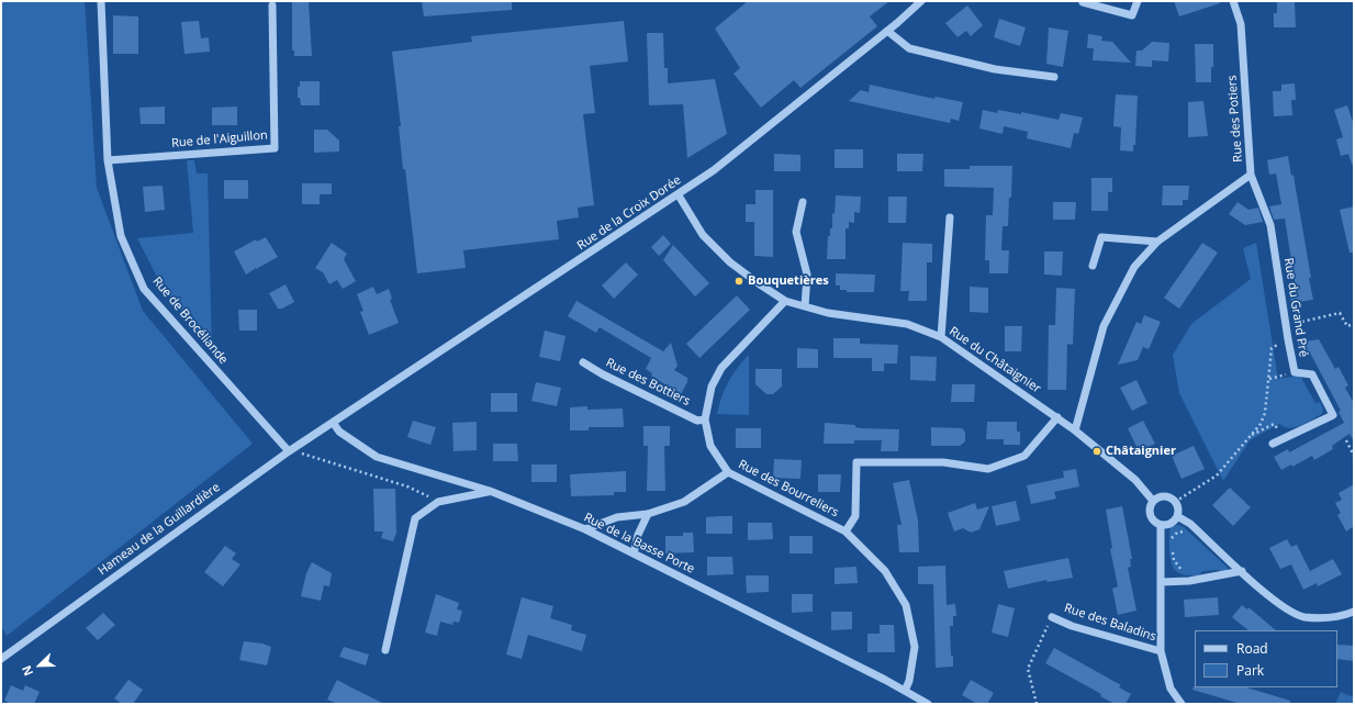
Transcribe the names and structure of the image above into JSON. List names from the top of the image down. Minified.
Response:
{"streets":{"street":["Rue des Potiers","Rue de l'Aiguillon","Rue de la Croix Dorée","Rue du Grand Pré","Rue de Brocéliande","Rue du Châtaignier","Rue des Bottiers","Rue des Bourreliers","Hameau de la Guillardière","Rue de la Basse Porte","Rue des Baladins"]},"crossings":[["Rue des Potiers","Rue du Grand Pré"],["Rue des Potiers","Rue du Châtaignier"],["Rue de l'Aiguillon","Rue de Brocéliande"],["Rue de la Croix Dorée","Rue du Châtaignier"],["Rue de la Croix Dorée","Hameau de la Guillardière"],["Rue de la Croix Dorée","Rue de la Basse Porte"],["Rue de Brocéliande","Hameau de la Guillardière"],["Rue des Bourreliers","Rue de la Basse Porte"],["Hameau de la Guillardière","Rue de la Basse Porte"]],"places":["Bouquetières","Châtaignier"],"legend":["Road","Park"],"north":"bottom left"}
